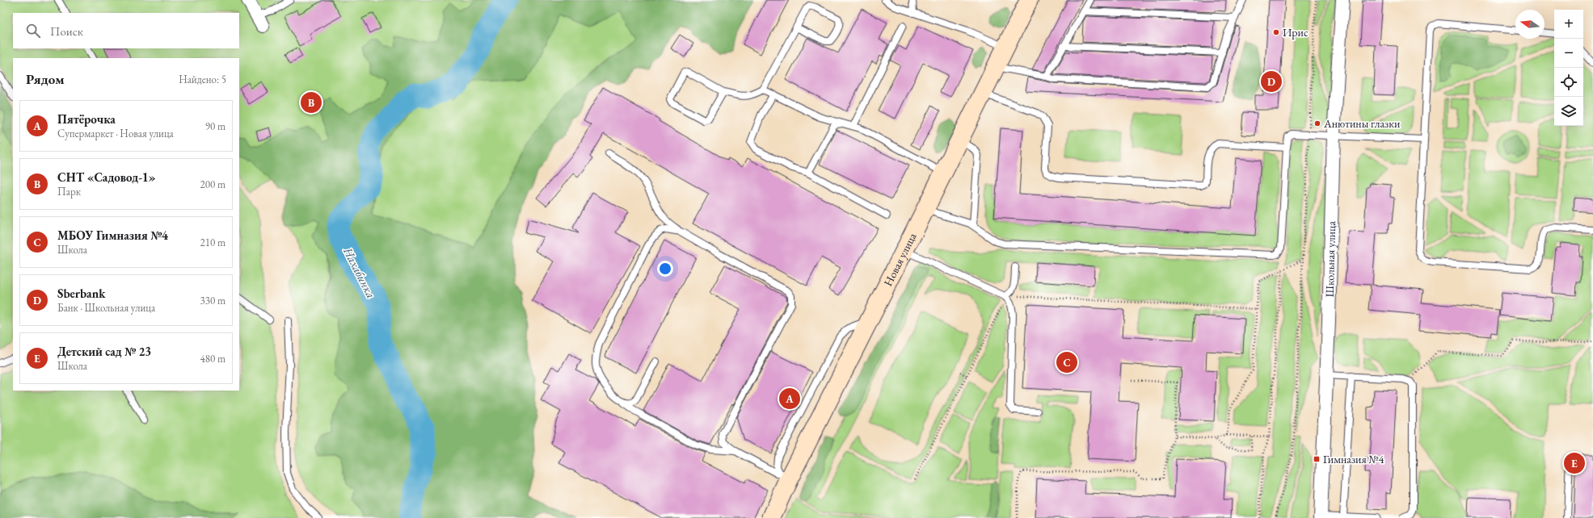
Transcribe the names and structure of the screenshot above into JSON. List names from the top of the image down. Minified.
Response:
{"streets":{"street":["Новая улица","Школьная улица"]},"water":["Нахабинка"],"places":{"other":["Ирис","Анютины глазки"],"transit":["Гимназия №4"]},"north":"left","page":{"map_buttons":["+","−"],"search":"Поиск","heading":["Рядом","Найдено: 5"],"pins":["D","B","C","A","E"],"list":[{"mark":"A","name":"Пятёрочка","note":"Супермаркет · Новая улица","value":"90 m"},{"mark":"B","name":"СНТ «Садовод-1»","note":"Парк","value":"200 m"},{"mark":"C","name":"МБОУ Гимназия №4","note":"Школа","value":"210 m"},{"mark":"D","name":"Sberbank","note":"Банк · Школьная улица","value":"330 m"},{"mark":"E","name":"Детский сад № 23","note":"Школа","value":"480 m"}]}}
